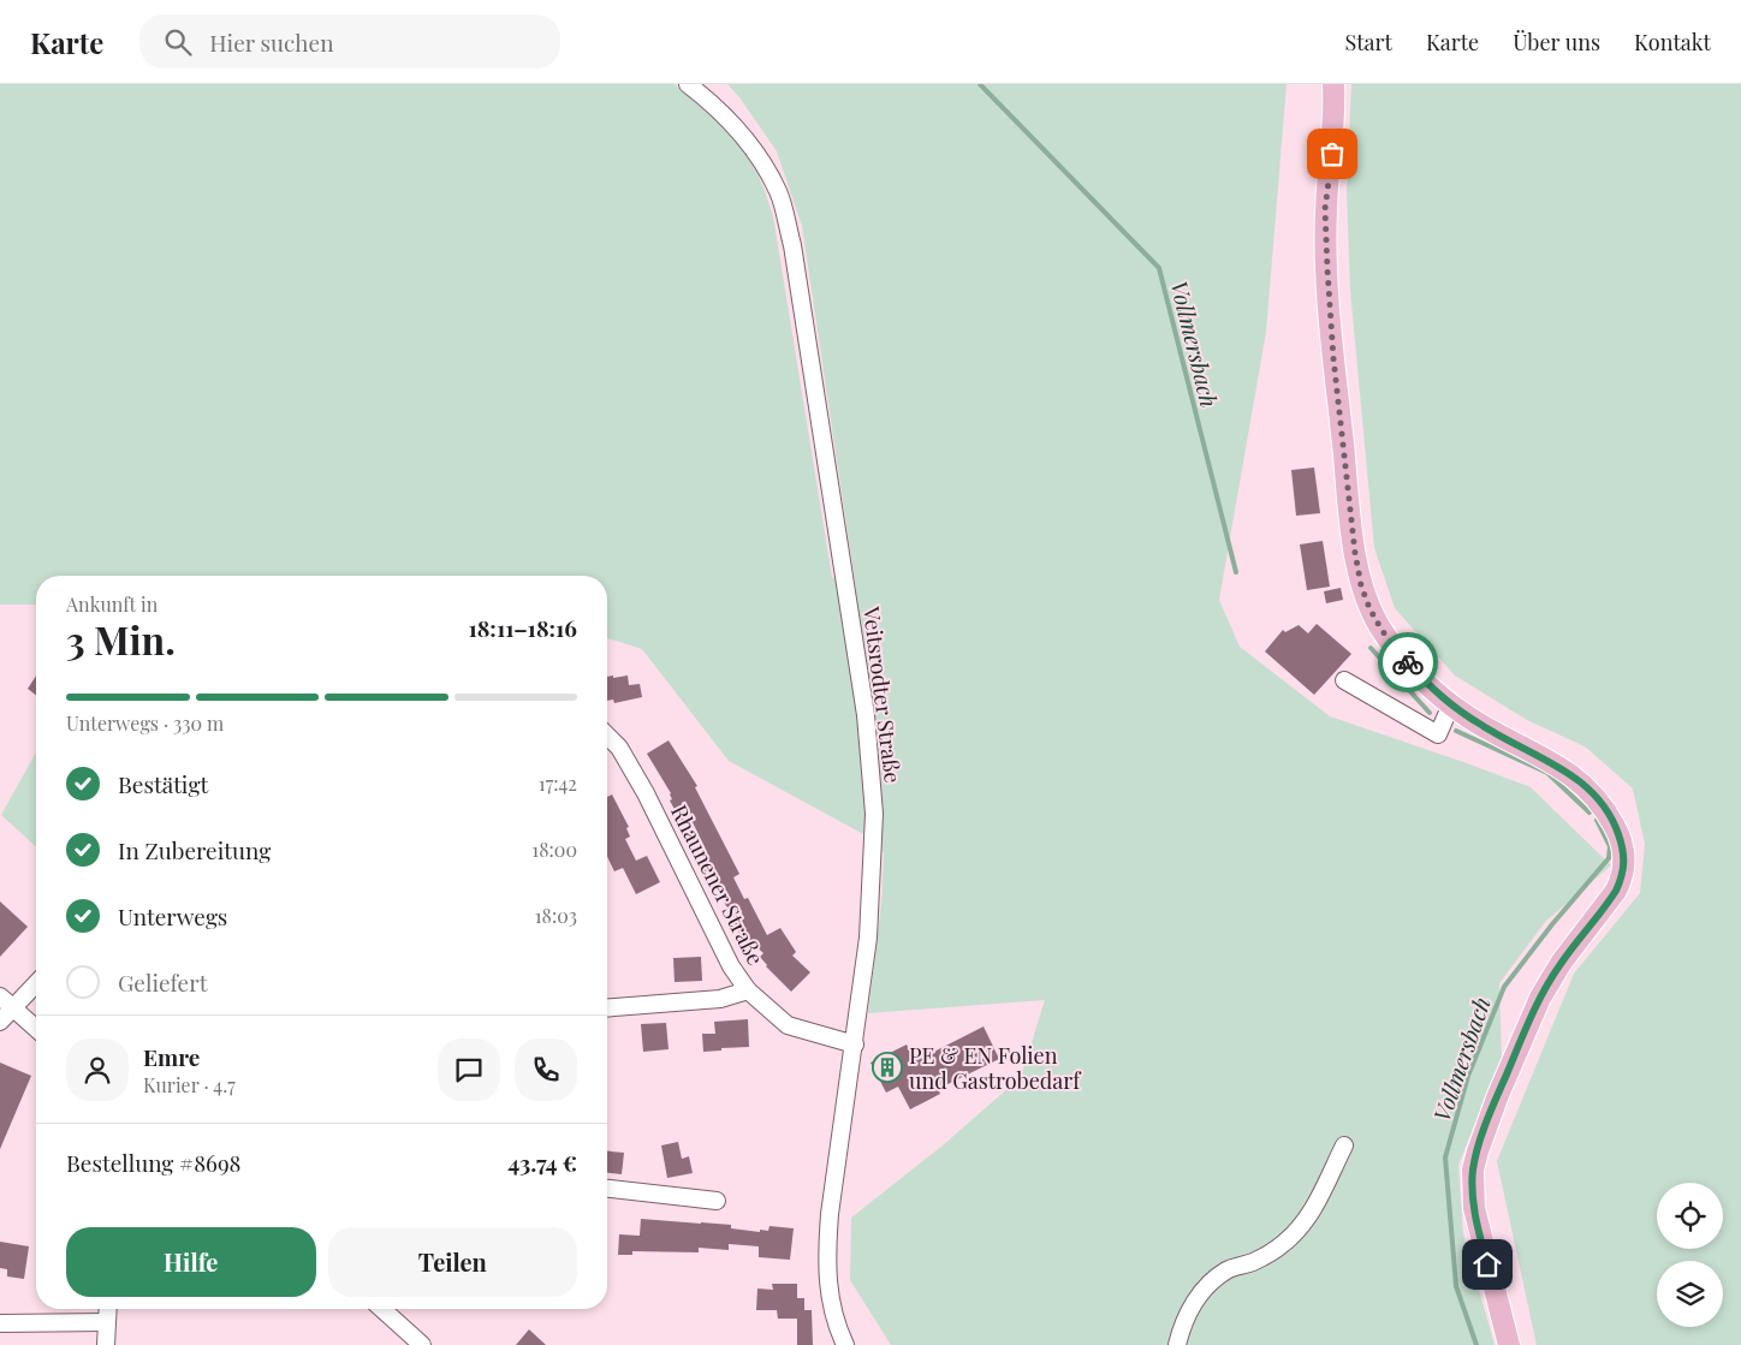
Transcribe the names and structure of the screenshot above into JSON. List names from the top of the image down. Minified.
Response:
{"streets":{"street":["Veitsrodter Straße","Rhaunener Straße"]},"crossings":[["Veitsrodter Straße","Rhaunener Straße"]],"water":["Vollmersbach"],"places":{"building":["PE & EN Folien und Gastrobedarf"]},"page":{"header":"Karte","search":"Hier suchen","nav":["Start","Karte","Über uns","Kontakt"],"heading":["3 Min.","Ankunft in","18:11–18:16"],"panel":["Emre","Kurier · 4.7","Bestellung #8698","43.74 €"],"bar":"Unterwegs · 330 m","list":[["Bestätigt","17:42"],["In Zubereitung","18:00"],["Unterwegs","18:03"],"Geliefert"],"buttons":["Hilfe","Teilen"]}}
